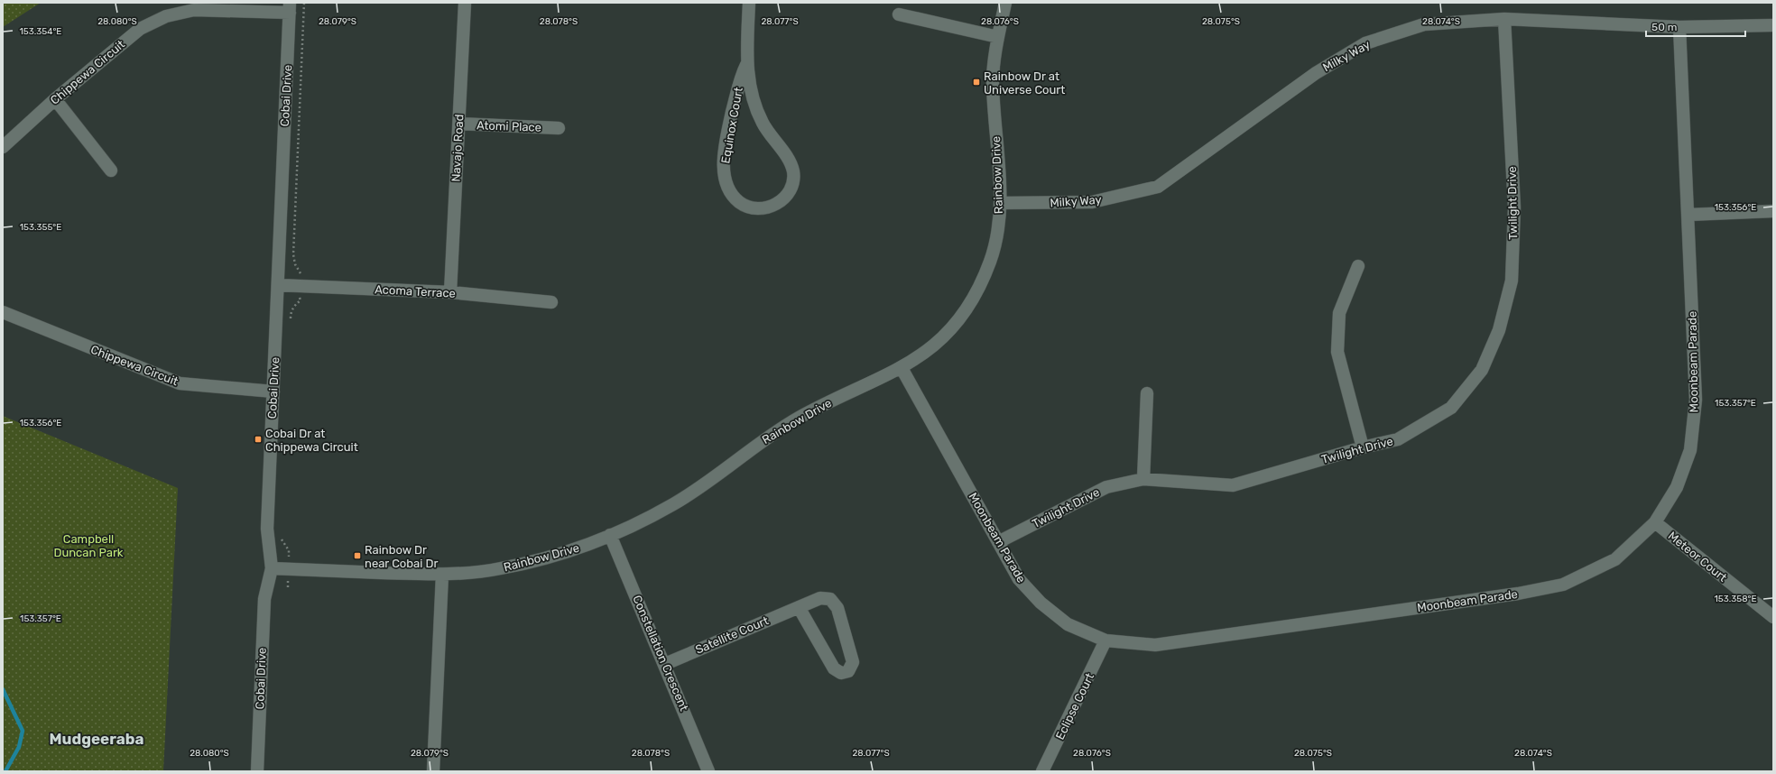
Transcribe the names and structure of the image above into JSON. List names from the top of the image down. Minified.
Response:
{"streets":{"street":["Milky Way","Chippewa Circuit","Cobai Drive","Equinox Court","Atomi Place","Navajo Road","Rainbow Drive","Twilight Drive","Acoma Terrace","Moonbeam Parade","Meteor Court","Satellite Court","Constellation Crescent","Eclipse Court"]},"crossings":[["Milky Way","Rainbow Drive"],["Milky Way","Twilight Drive"],["Milky Way","Moonbeam Parade"],["Chippewa Circuit","Cobai Drive"],["Cobai Drive","Rainbow Drive"],["Cobai Drive","Acoma Terrace"],["Atomi Place","Navajo Road"],["Navajo Road","Acoma Terrace"],["Rainbow Drive","Moonbeam Parade"],["Rainbow Drive","Constellation Crescent"],["Twilight Drive","Moonbeam Parade"],["Moonbeam Parade","Meteor Court"],["Moonbeam Parade","Eclipse Court"],["Satellite Court","Constellation Crescent"]],"districts":["Mudgeeraba"],"parks":["Campbell Duncan Park"],"places":{"transit":["Rainbow Dr at Universe Court","Cobai Dr at Chippewa Circuit","Rainbow Dr near Cobai Dr"]},"scale_bar":"50 m","coordinates":["28.080°S","28.079°S","28.078°S","28.077°S","28.076°S","28.075°S","28.074°S","153.354°E","153.356°E","153.355°E","153.357°E","153.358°E"]}
